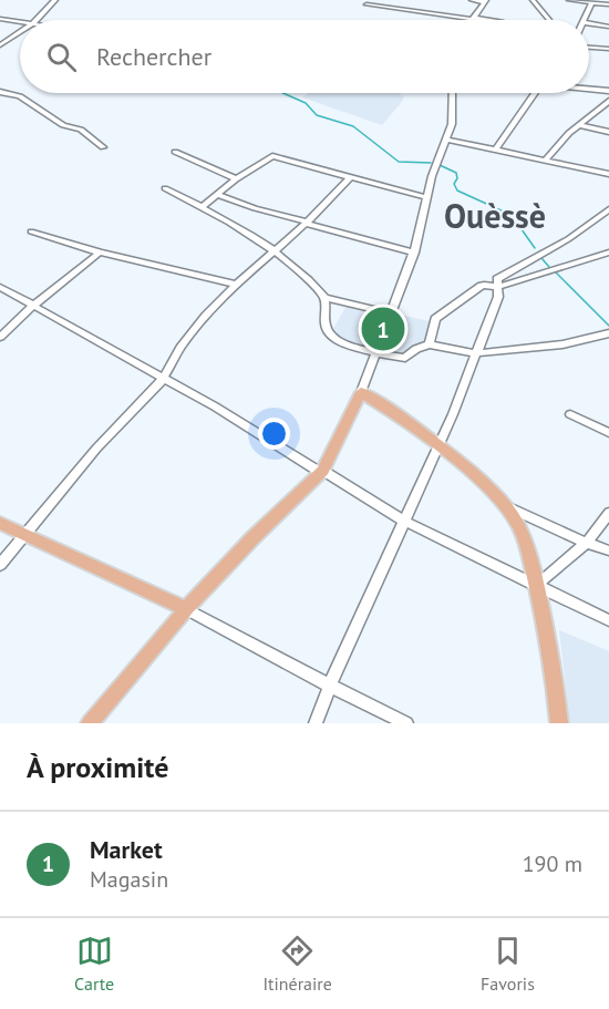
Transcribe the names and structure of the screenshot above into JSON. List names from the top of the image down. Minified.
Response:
{"districts":["Ouèssè"],"page":{"search":"Rechercher","pins":"1","heading":"À proximité","list":[{"mark":"1","name":"Market","note":"Magasin","value":"190 m"}],"nav":["Carte","Itinéraire","Favoris"]}}
